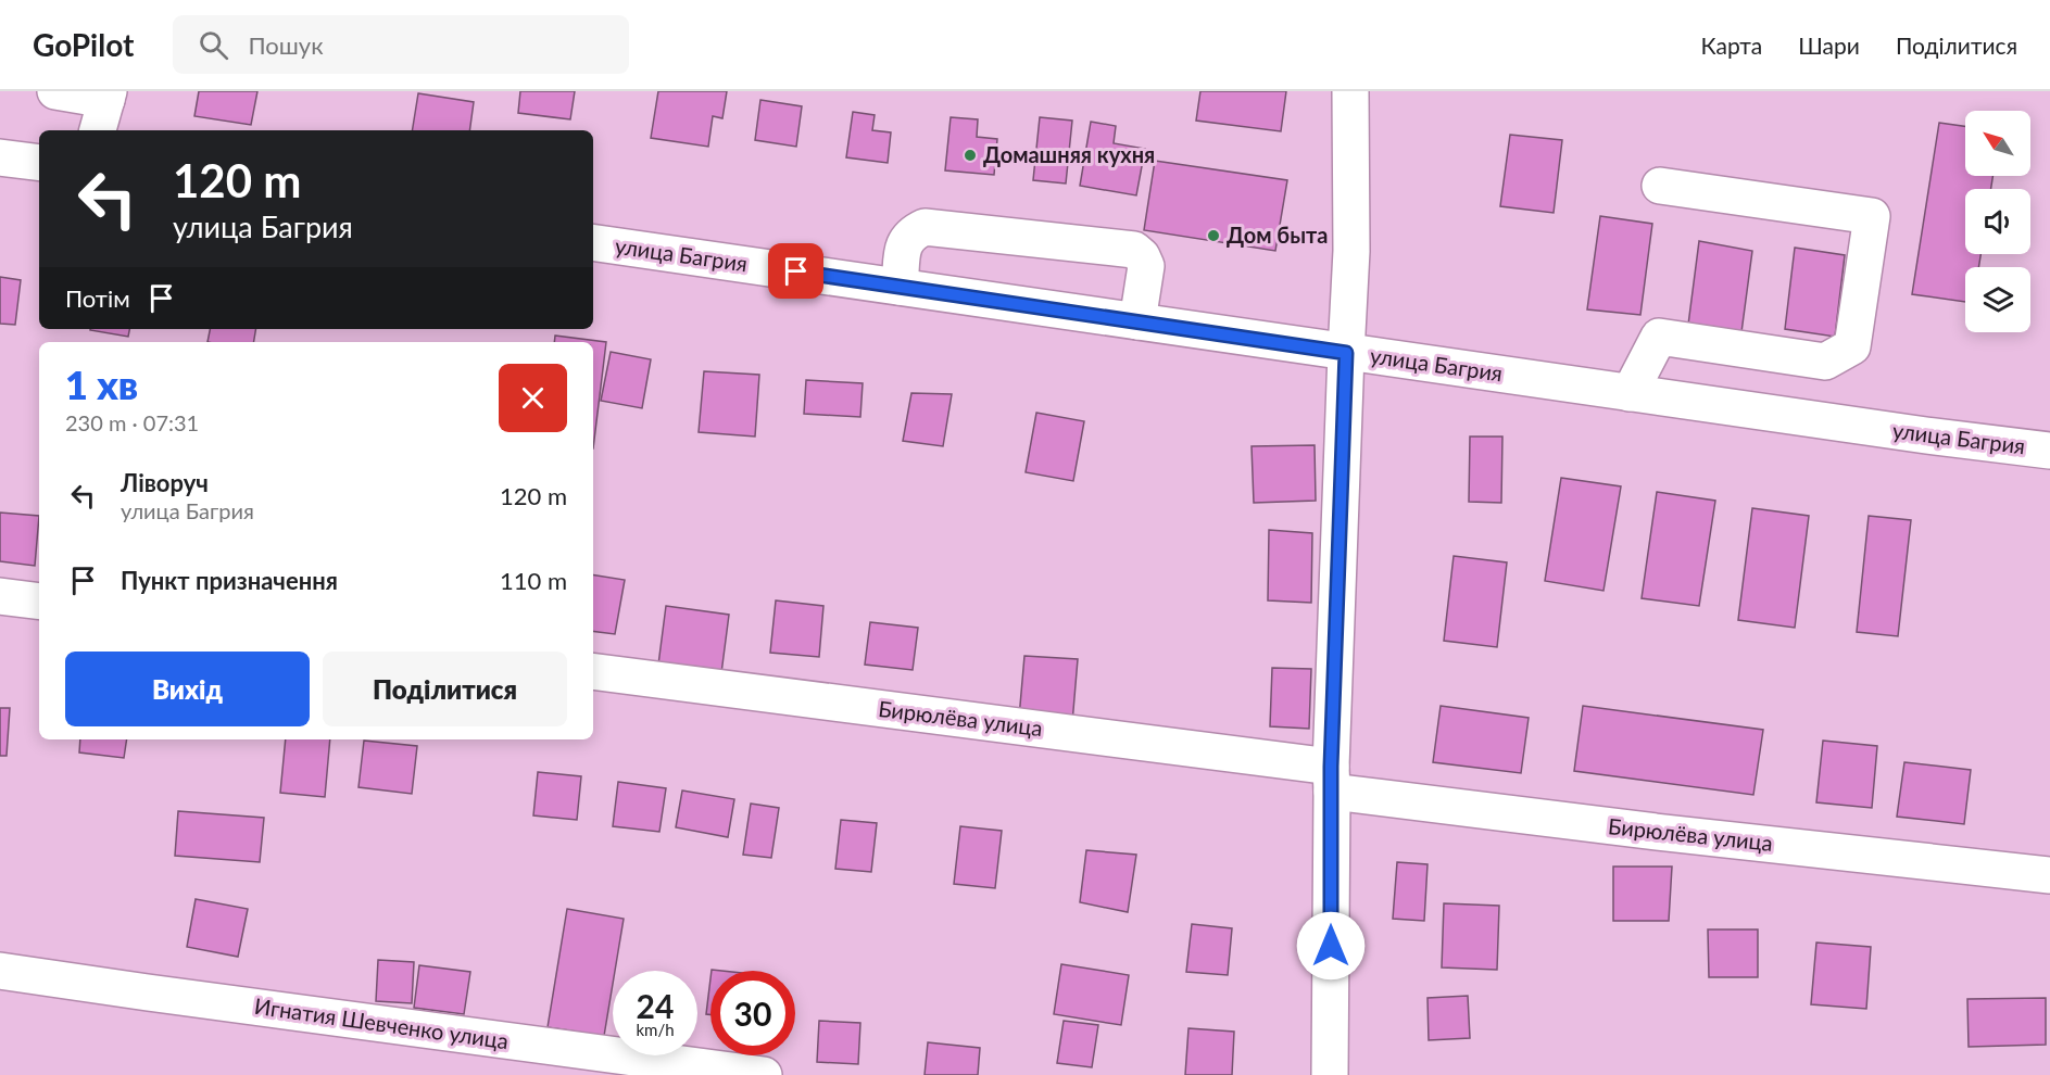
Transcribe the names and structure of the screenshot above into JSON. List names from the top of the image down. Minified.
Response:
{"streets":{"street":["улица Багрия","Бирюлёва улица","Игнатия Шевченко улица"]},"places":["Домашняя кухня","Дом быта"],"north":"top left","page":{"header":"GoPilot","search":"Пошук","nav":["Карта","Шари","Поділитися"],"turn":["120 m","улица Багрия"],"then":"Потім","heading":["1 хв","230 m · 07:31"],"list":[{"name":"Ліворуч","note":"улица Багрия","value":"120 m"},{"name":"Пункт призначення","value":"110 m"}],"buttons":["Вихід","Поділитися"],"speed":"24 km/h","limit":"30"}}
